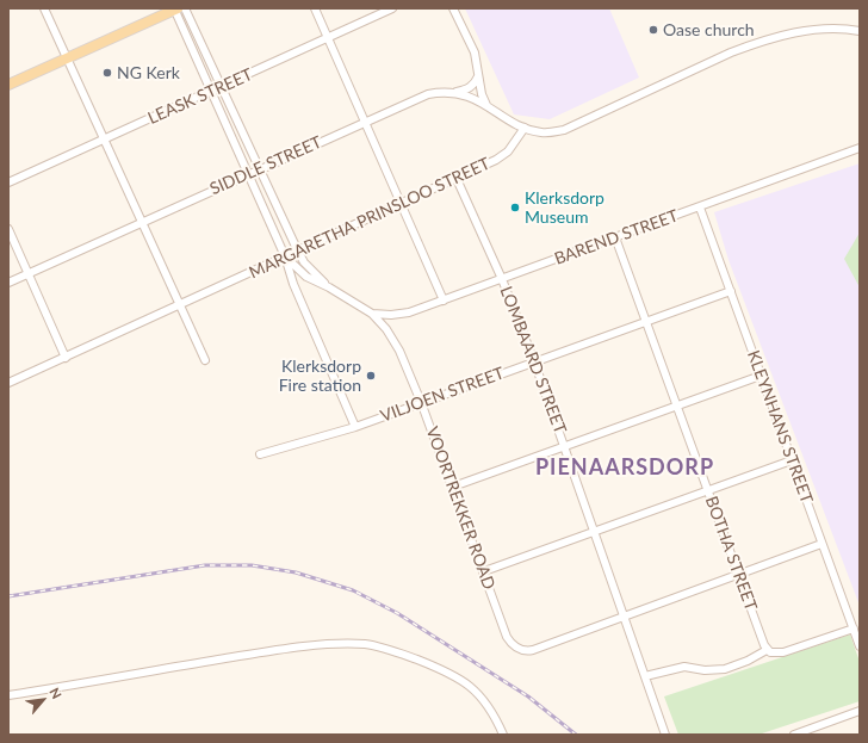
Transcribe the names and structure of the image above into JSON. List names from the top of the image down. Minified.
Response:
{"streets":{"street":["LEASK STREET","SIDDLE STREET","MARGARETHA PRINSLOO STREET","BAREND STREET","LOMBAARD STREET","VILJOEN STREET","KLEYNHANS STREET","VOORTREKKER ROAD","BOTHA STREET"]},"crossings":[["LEASK STREET","VOORTREKKER ROAD"],["SIDDLE STREET","MARGARETHA PRINSLOO STREET"],["SIDDLE STREET","VOORTREKKER ROAD"],["MARGARETHA PRINSLOO STREET","LOMBAARD STREET"],["MARGARETHA PRINSLOO STREET","VOORTREKKER ROAD"],["BAREND STREET","LOMBAARD STREET"],["BAREND STREET","KLEYNHANS STREET"],["BAREND STREET","VOORTREKKER ROAD"],["BAREND STREET","BOTHA STREET"],["LOMBAARD STREET","VILJOEN STREET"],["LOMBAARD STREET","VOORTREKKER ROAD"],["VILJOEN STREET","KLEYNHANS STREET"],["VILJOEN STREET","VOORTREKKER ROAD"],["VILJOEN STREET","BOTHA STREET"]],"districts":["PIENAARSDORP"],"places":["Oase church","NG Kerk","Klerksdorp Museum","Klerksdorp Fire station"],"north":"top right"}
